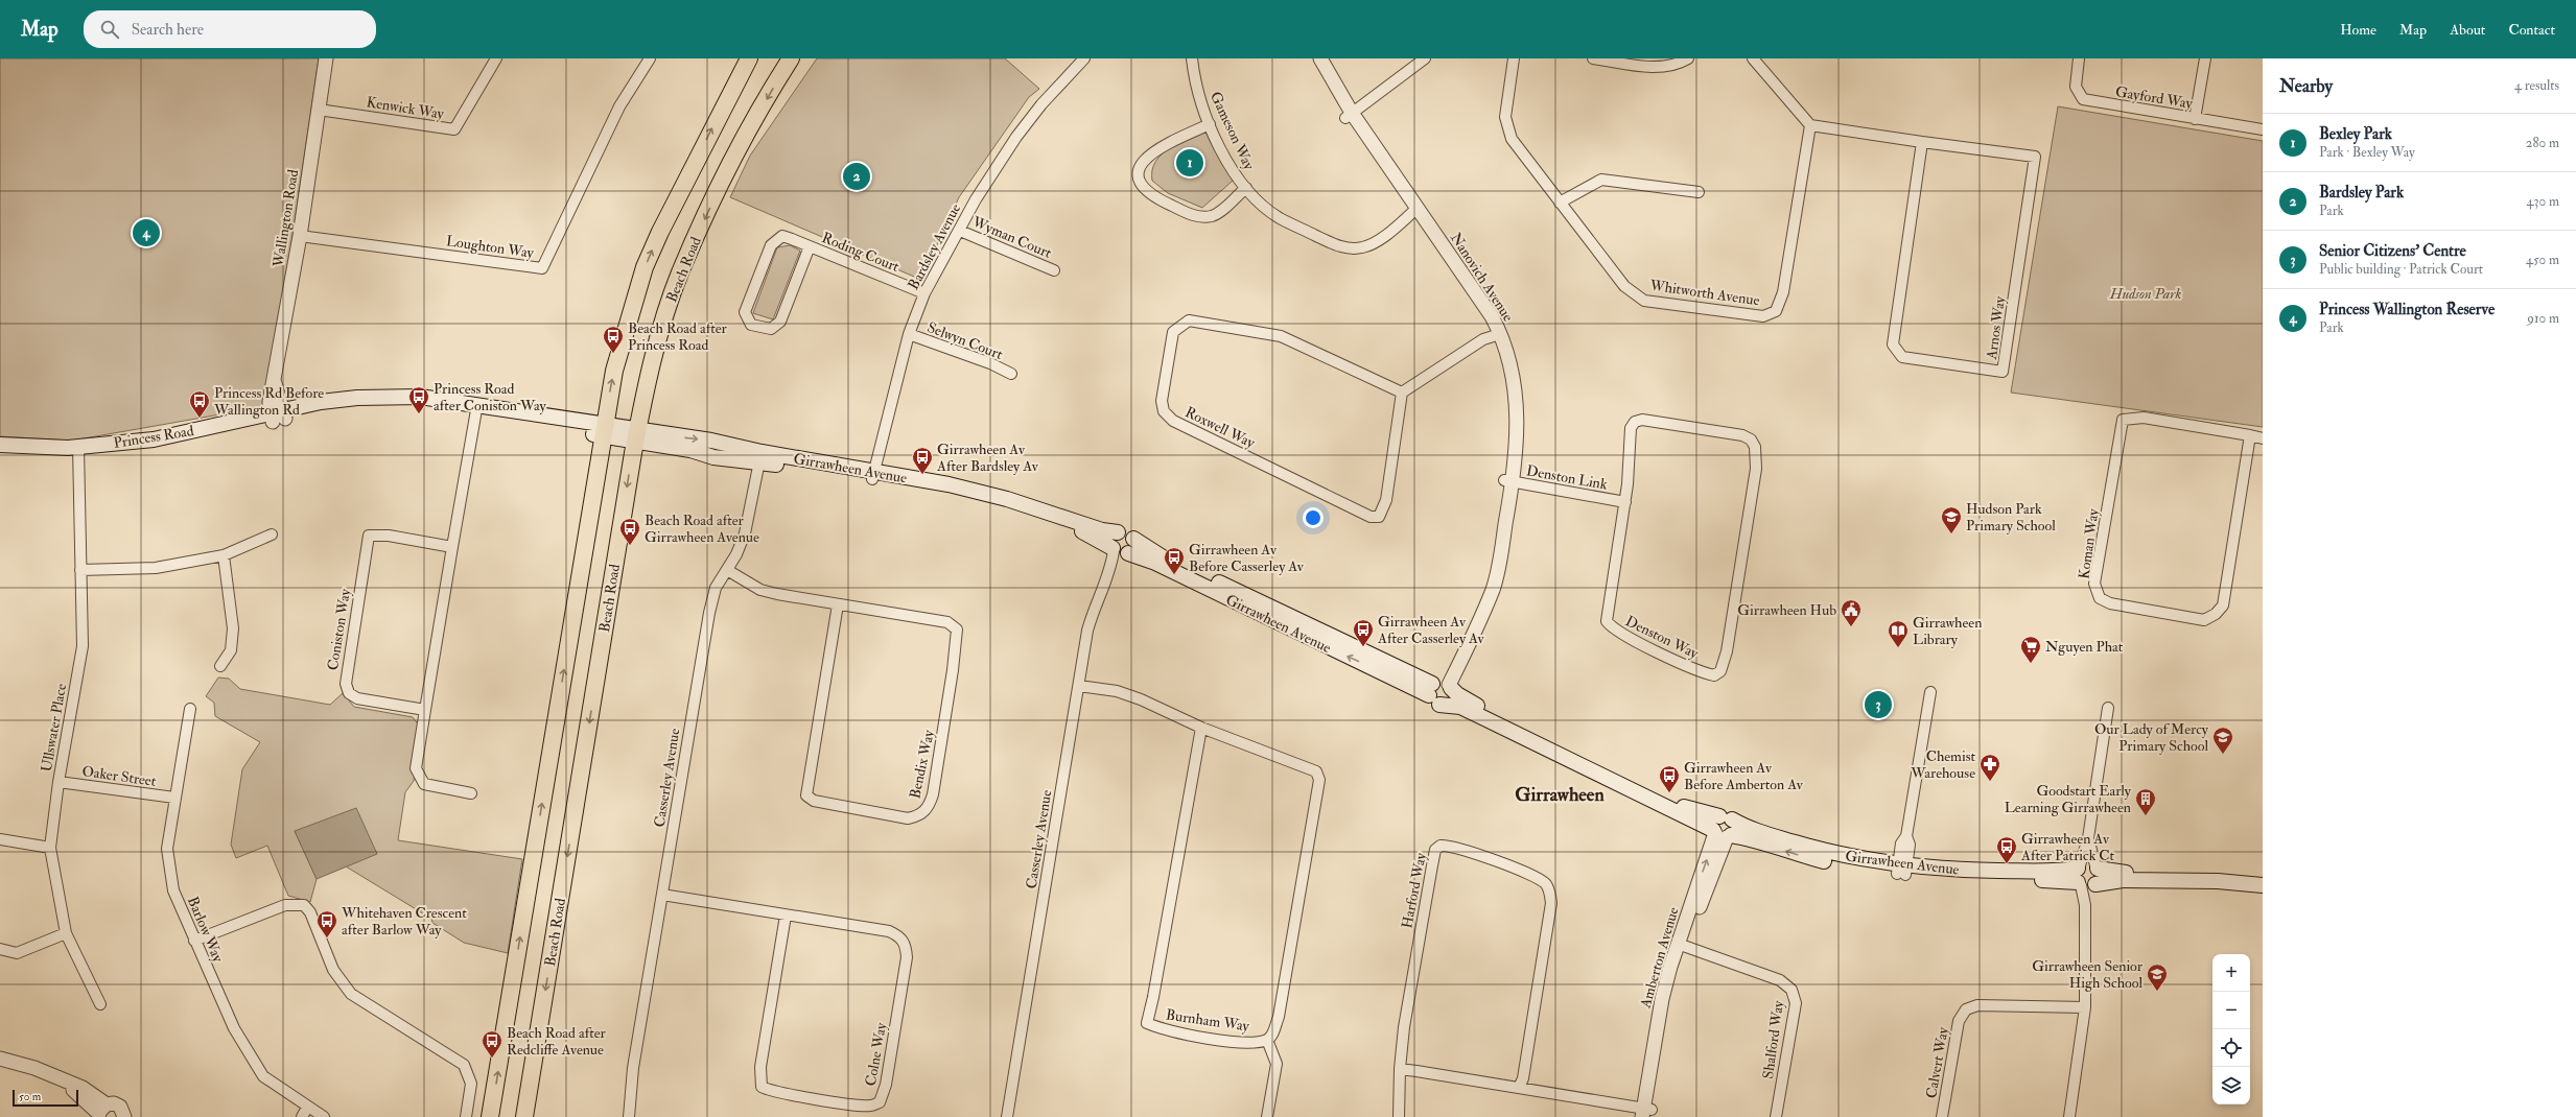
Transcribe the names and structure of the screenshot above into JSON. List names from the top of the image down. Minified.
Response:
{"streets":{"main road":["Beach Road","Princess Road","Girrawheen Avenue"],"street":["Gayford Way","Kenwick Way","Gameson Way","Wallington Road","Wyman Court","Loughton Way","Bardsley Avenue","Roding Court","Nanovich Avenue","Whitworth Avenue","Arnos Way","Selwyn Court","Roxwell Way","Denston Link","Koman Way","Coniston Way","Denston Way","Ullswater Place","Bendix Way","Oaker Street","Casserley Avenue","Harford Way","Barlow Way","Amberton Avenue","Burnham Way","Shalford Way","Colne Way","Calvert Way"]},"crossings":[["Kenwick Way","Wallington Road"],["Gameson Way","Nanovich Avenue"],["Wallington Road","Loughton Way"],["Wallington Road","Princess Road"],["Wyman Court","Bardsley Avenue"],["Bardsley Avenue","Roding Court"],["Bardsley Avenue","Selwyn Court"],["Bardsley Avenue","Girrawheen Avenue"],["Beach Road","Girrawheen Avenue"],["Nanovich Avenue","Girrawheen Avenue"],["Nanovich Avenue","Denston Link"],["Whitworth Avenue","Arnos Way"],["Princess Road","Girrawheen Avenue"],["Princess Road","Ullswater Place"],["Girrawheen Avenue","Casserley Avenue"],["Girrawheen Avenue","Amberton Avenue"],["Denston Link","Denston Way"],["Ullswater Place","Oaker Street"],["Bendix Way","Casserley Avenue"],["Oaker Street","Barlow Way"],["Casserley Avenue","Burnham Way"],["Casserley Avenue","Colne Way"],["Amberton Avenue","Shalford Way"]],"districts":["Girrawheen"],"parks":["Hudson Park"],"places":{"bus stop":["Beach Road after Princess Road","Princess Road after Coniston Way","Princess Rd Before Wallington Rd","Girrawheen Av After Bardsley Av","Beach Road after Girrawheen Avenue","Girrawheen Av Before Casserley Av","Girrawheen Av After Casserley Av","Girrawheen Av Before Amberton Av","Girrawheen Av After Patrick Ct","Whitehaven Crescent after Barlow Way","Beach Road after Redcliffe Avenue"],"school or university":["Hudson Park Primary School","Our Lady of Mercy Primary School","Girrawheen Senior High School"],"public building":["Girrawheen Hub"],"library":["Girrawheen Library"],"supermarket":["Nguyen Phat"],"pharmacy":["Chemist Warehouse"],"building":["Goodstart Early Learning Girrawheen"]},"scale_bar":"50 m","page":{"header":"Map","search":"Search here","nav":["Home","Map","About","Contact"],"heading":["Nearby","4 results"],"list":[{"mark":"1","name":"Bexley Park","note":"Park · Bexley Way","value":"280 m"},{"mark":"2","name":"Bardsley Park","note":"Park","value":"430 m"},{"mark":"3","name":"Senior Citizens' Centre","note":"Public building · Patrick Court","value":"450 m"},{"mark":"4","name":"Princess Wallington Reserve","note":"Park","value":"910 m"}],"pins":["1","2","4","3"],"map_buttons":["+","−"],"scale":"50 m"}}
